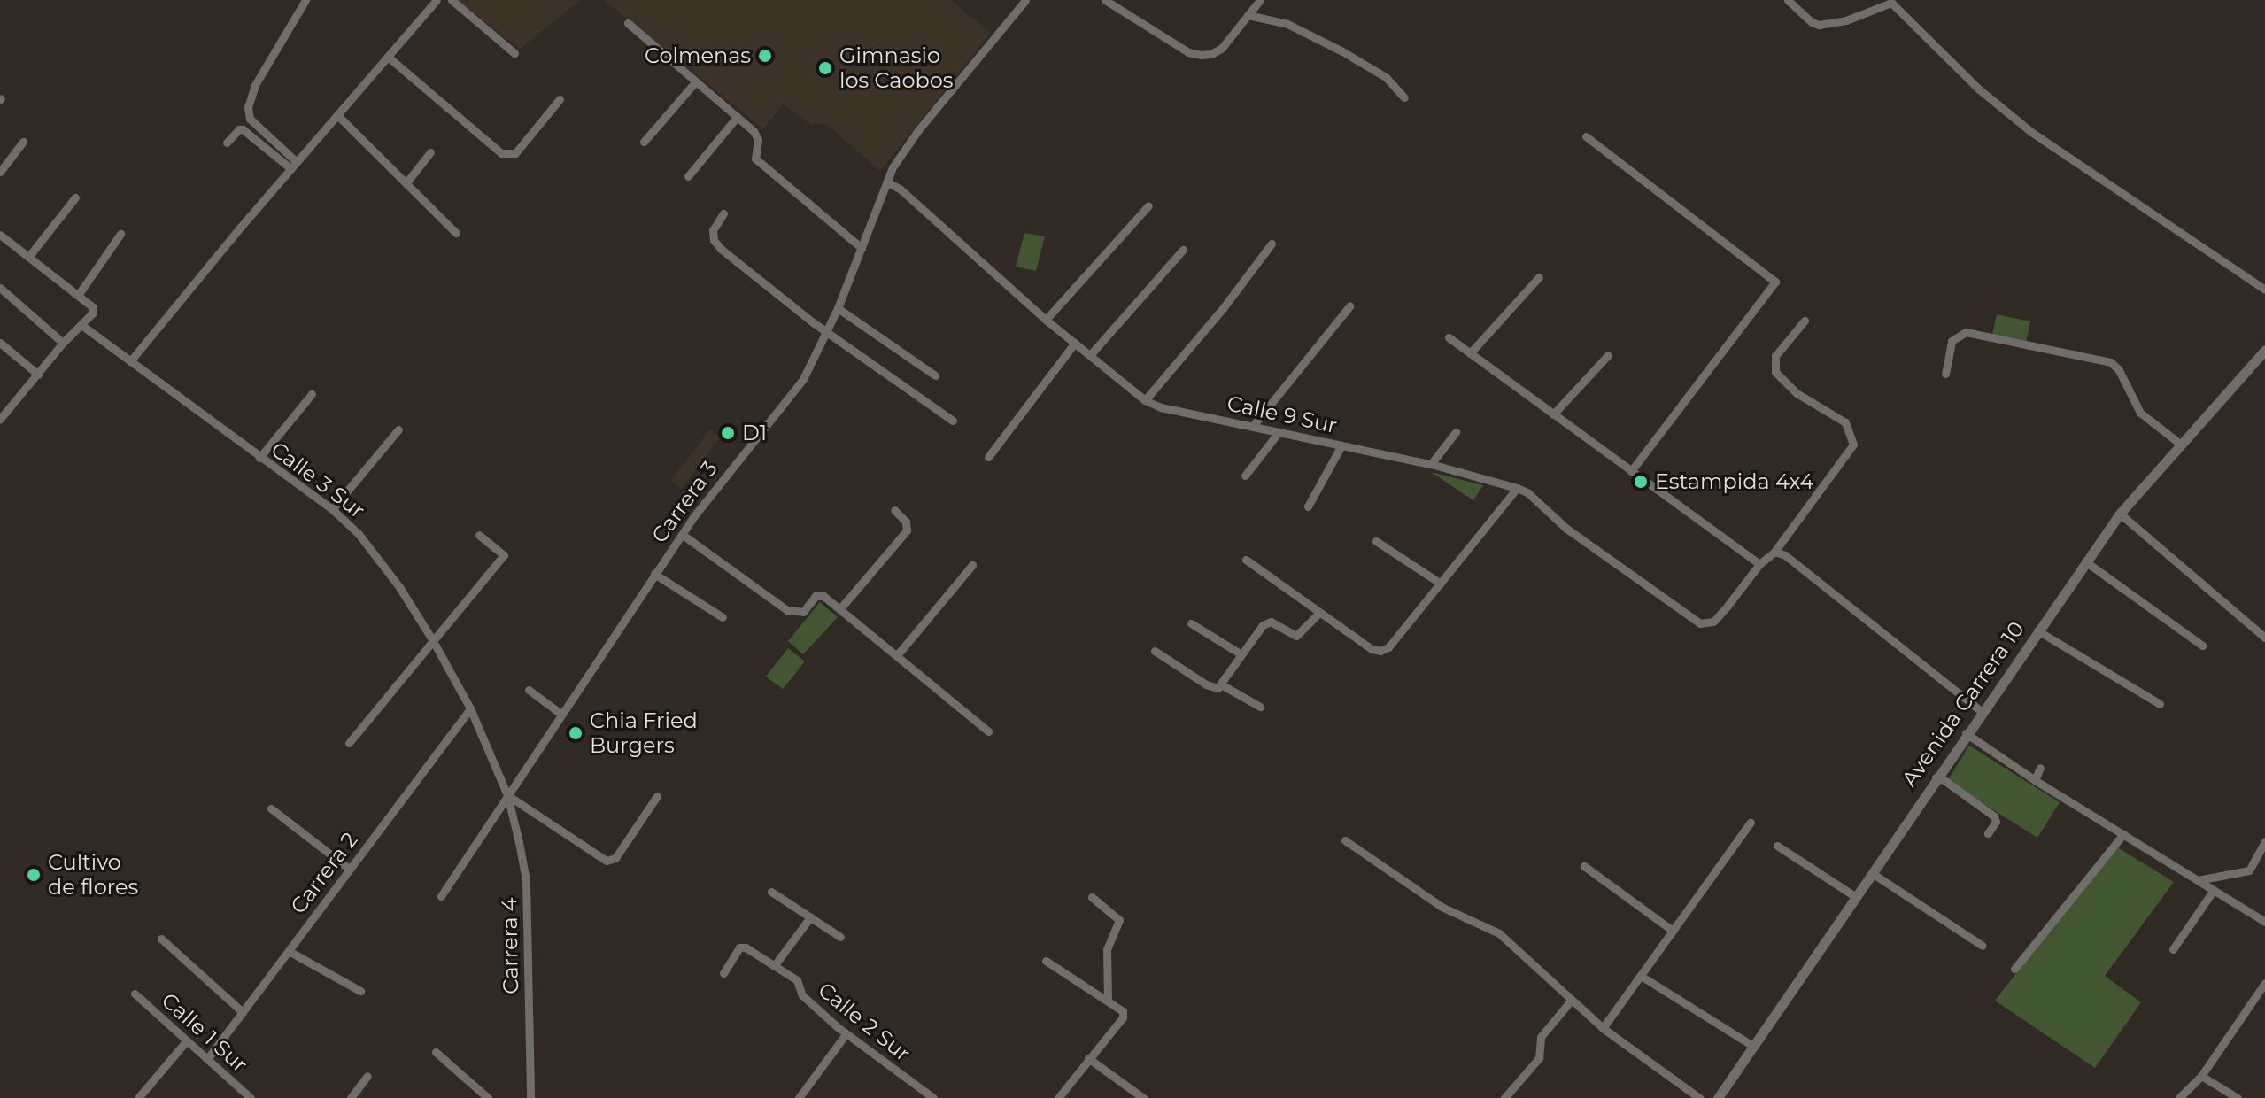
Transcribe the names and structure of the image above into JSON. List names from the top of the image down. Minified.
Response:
{"streets":{"street":["Calle 9 Sur","Calle 3 Sur","Carrera 3","Avenida Carrera 10","Carrera 2","Carrera 4","Calle 2 Sur","Calle 1 Sur"]},"crossings":[["Calle 9 Sur","Carrera 3"],["Calle 3 Sur","Carrera 3"],["Calle 3 Sur","Carrera 2"],["Calle 3 Sur","Carrera 4"],["Carrera 3","Carrera 4"],["Carrera 2","Calle 1 Sur"]],"places":["Colmenas","Gimnasio los Caobos","D1","Estampida 4x4","Chia Fried Burgers","Cultivo de flores"]}
